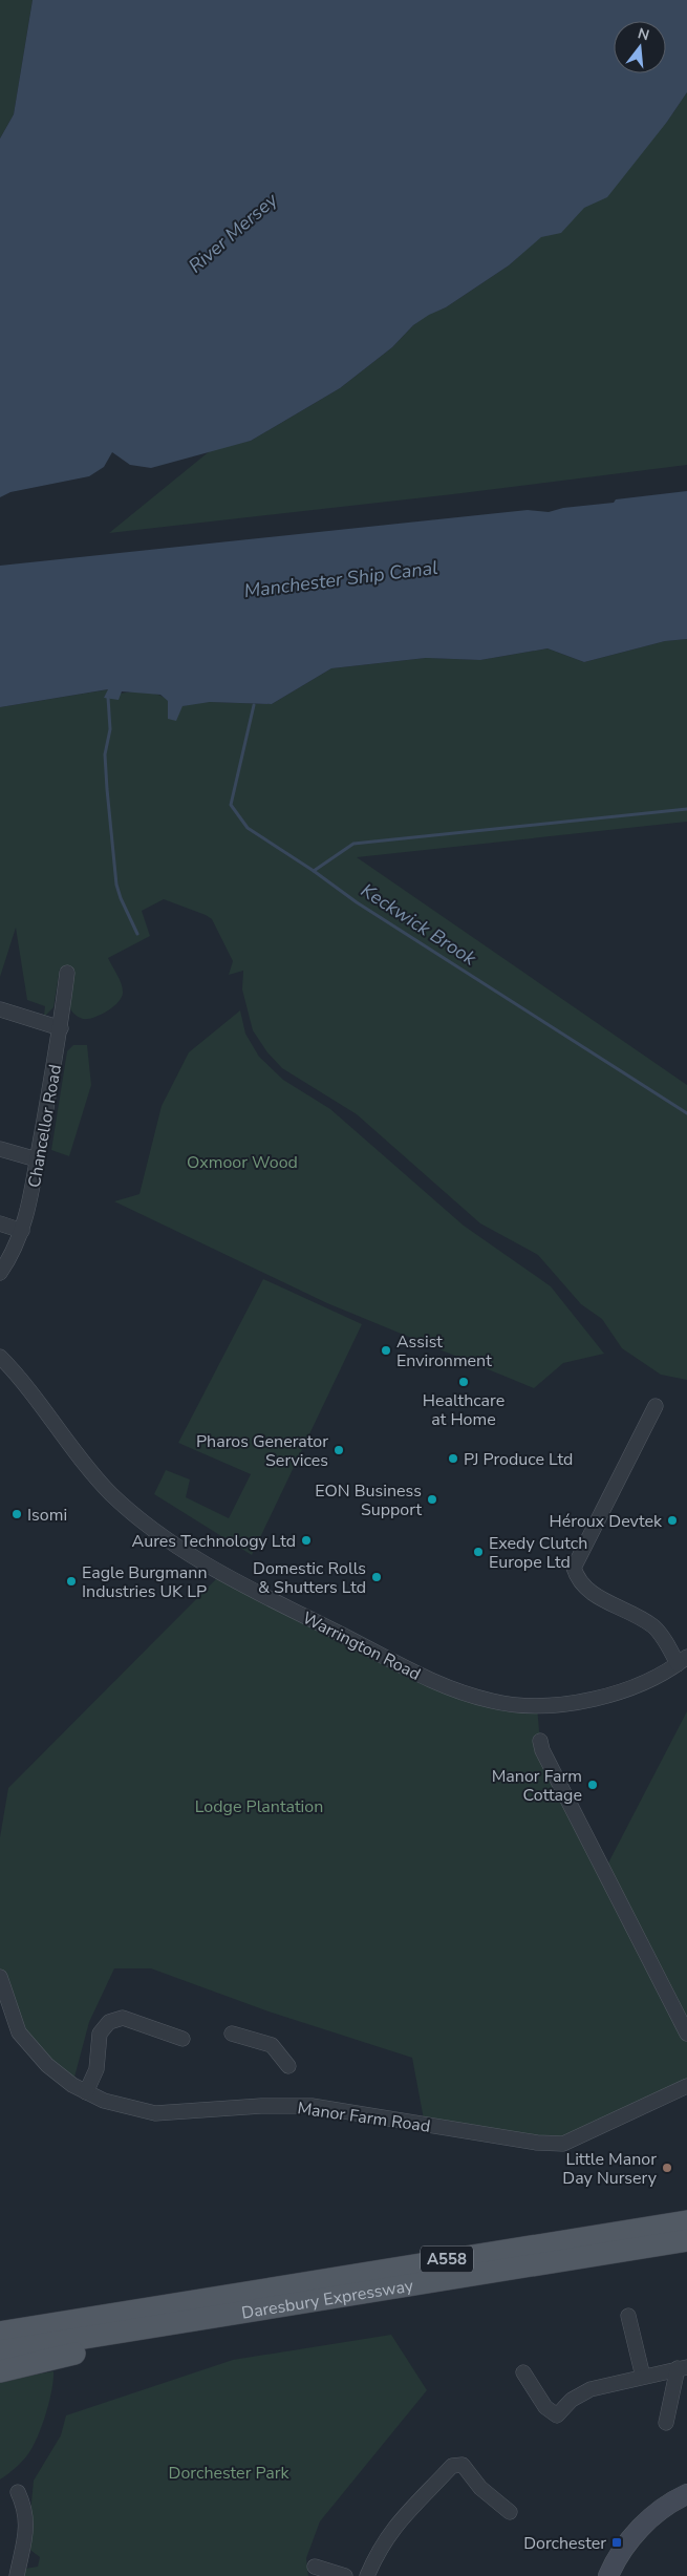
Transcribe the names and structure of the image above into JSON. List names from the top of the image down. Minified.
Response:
{"streets":{"main road":["A558","Daresbury Expressway"],"street":["Chancellor Road","Warrington Road","Manor Farm Road"]},"water":["River Mersey","Manchester Ship Canal","Keckwick Brook"],"parks":["Oxmoor Wood","Lodge Plantation","Dorchester Park"],"places":{"other":["Assist Environment","Healthcare at Home","Pharos Generator Services","PJ Produce Ltd","EON Business Support","Isomi","Héroux Devtek","Aures Technology Ltd","Exedy Clutch Europe Ltd","Domestic Rolls & Shutters Ltd","Eagle Burgmann Industries UK LP","Manor Farm Cottage","Little Manor Day Nursery"],"transit":["Dorchester"]},"north":"top"}
